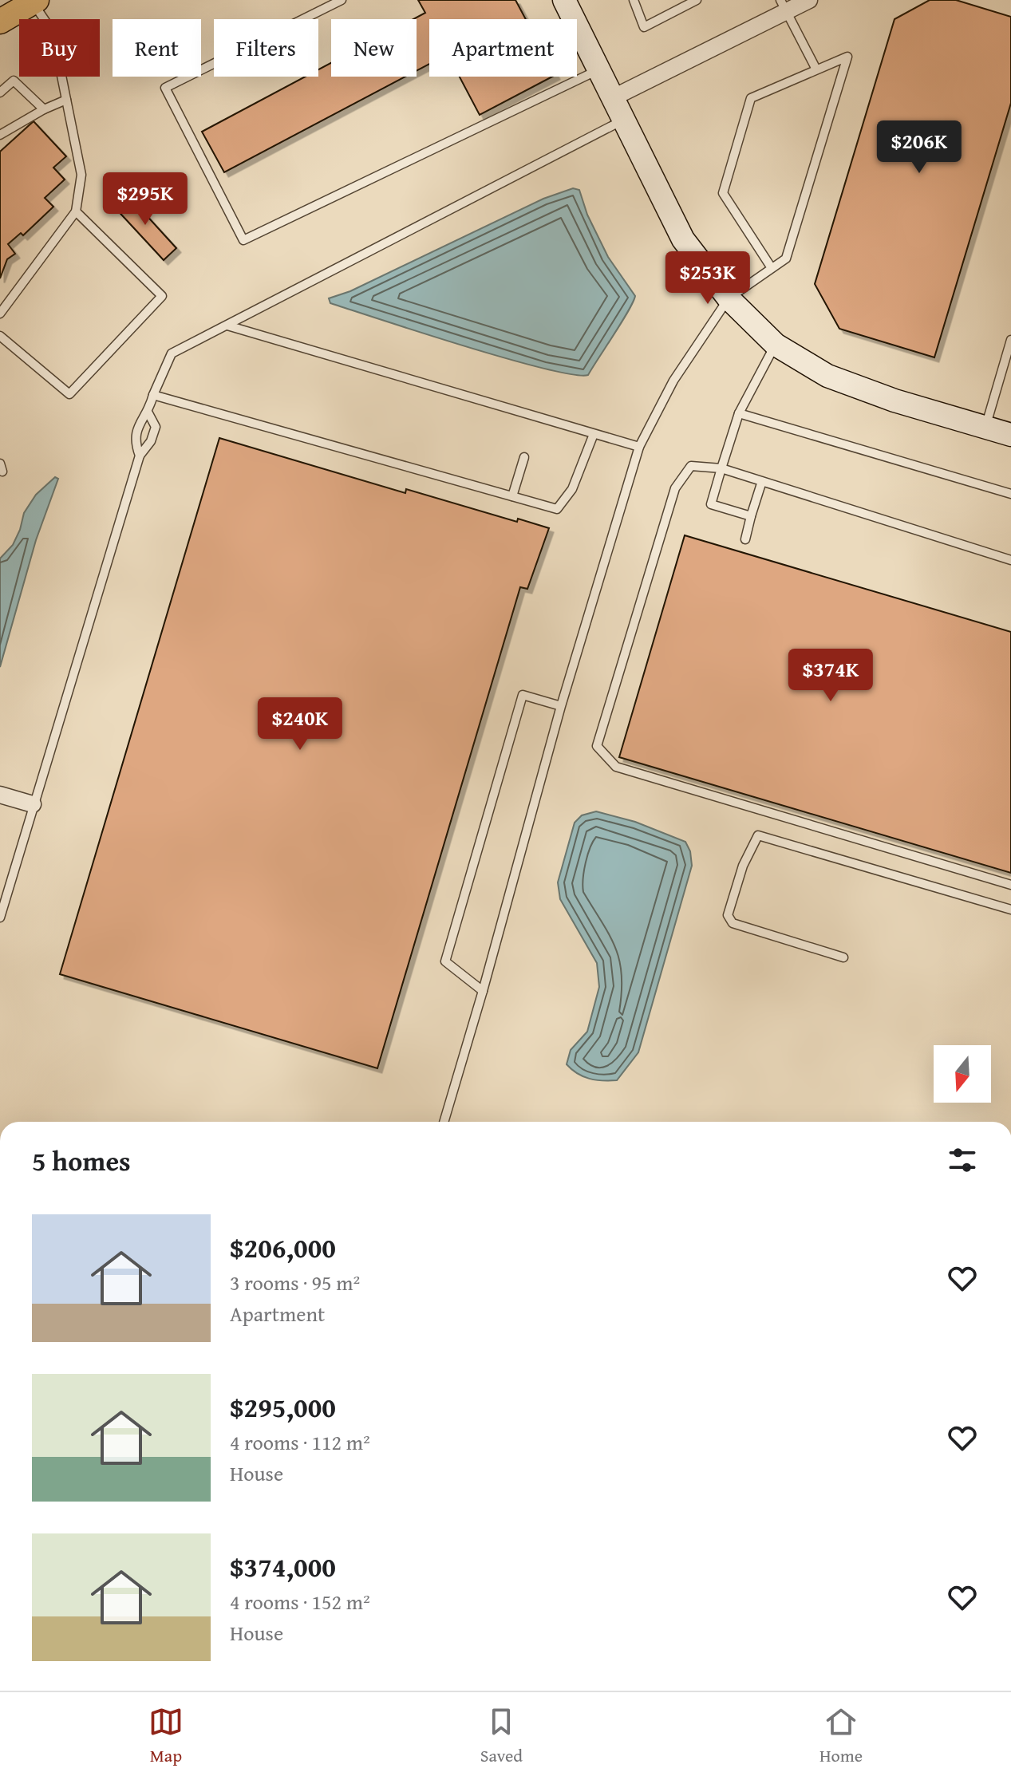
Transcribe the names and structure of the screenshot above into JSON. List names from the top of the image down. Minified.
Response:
{"north":"bottom","page":{"chip":["Buy","Rent","Filters","New","Apartment"],"price":["$206K","$295K","$253K","$374K","$240K"],"heading":"5 homes","list":[{"name":"$206,000","note":"3 rooms · 95 m² · Apartment"},{"name":"$295,000","note":"4 rooms · 112 m² · House"},{"name":"$374,000","note":"4 rooms · 152 m² · House"}],"tabs":["Map","Saved","Home"]}}
